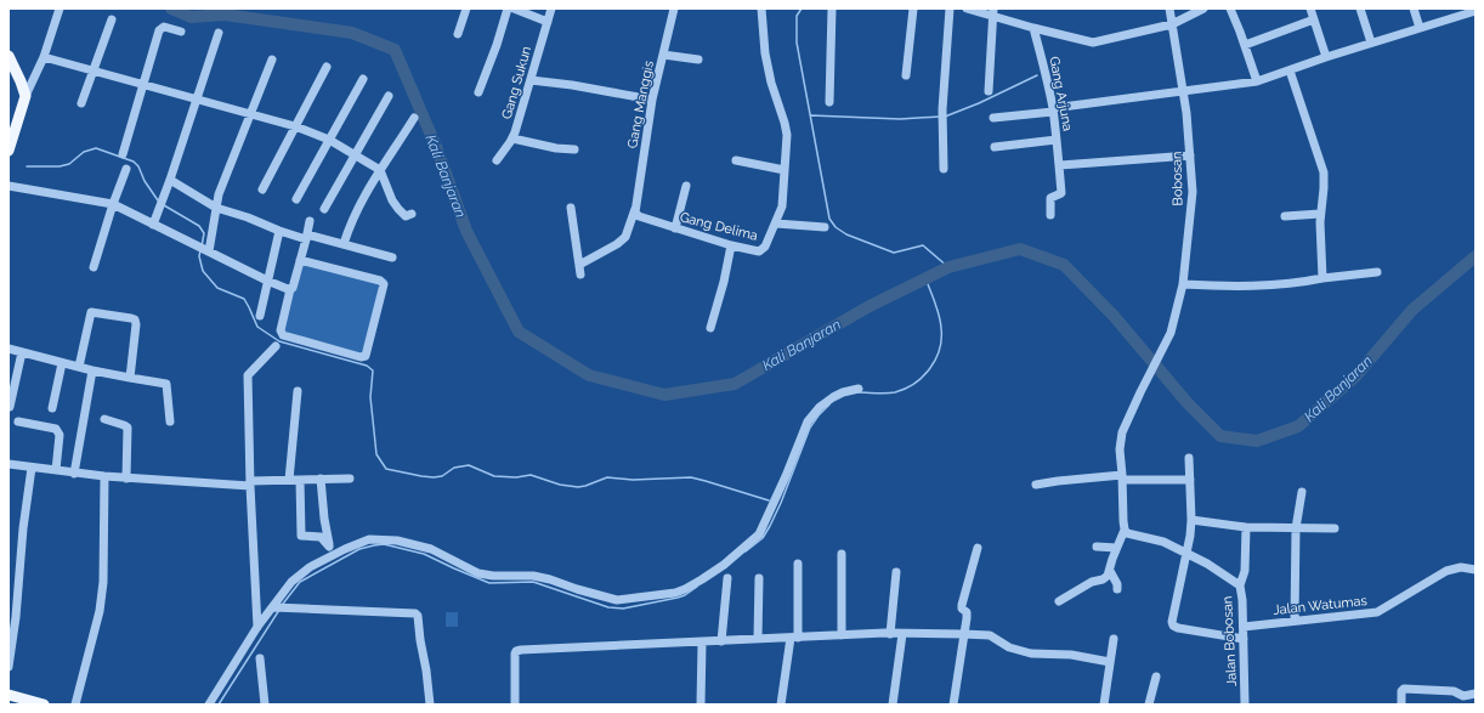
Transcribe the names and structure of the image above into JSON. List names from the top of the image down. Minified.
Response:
{"streets":{"street":["Gang Sukun","Gang Arjuna","Gang Manggis","Bobosan","Gang Delima","Jalan Watumas","Jalan Bobosan"]},"crossings":[["Gang Manggis","Gang Delima"],["Jalan Watumas","Jalan Bobosan"]],"water":["Kali Banjaran"]}
